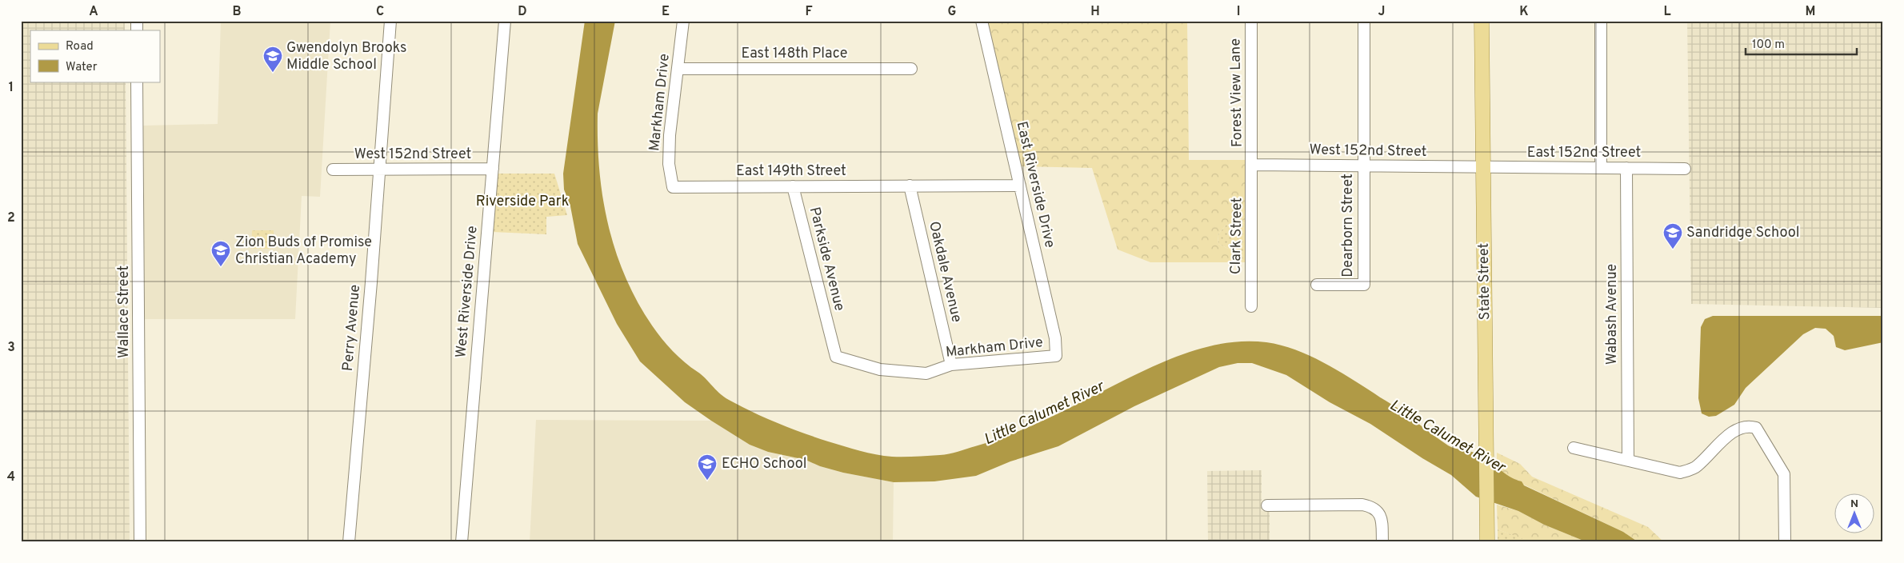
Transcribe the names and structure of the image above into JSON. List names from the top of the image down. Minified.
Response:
{"streets":{"main road":["State Street"],"street":["East 148th Place","Forest View Lane","Markham Drive","West 152nd Street","East 152nd Street","East 149th Street","East Riverside Drive","Dearborn Street","Clark Street","Parkside Avenue","Oakdale Avenue","West Riverside Drive","Wallace Street","Wabash Avenue","Perry Avenue"]},"crossings":[["East 148th Place","Markham Drive"],["Forest View Lane","West 152nd Street"],["Forest View Lane","Clark Street"],["Markham Drive","East 149th Street"],["Markham Drive","East Riverside Drive"],["Markham Drive","Parkside Avenue"],["Markham Drive","Oakdale Avenue"],["West 152nd Street","East 152nd Street"],["West 152nd Street","Dearborn Street"],["West 152nd Street","Clark Street"],["West 152nd Street","State Street"],["West 152nd Street","West Riverside Drive"],["West 152nd Street","Perry Avenue"],["East 152nd Street","State Street"],["East 152nd Street","Wabash Avenue"],["East 149th Street","Parkside Avenue"],["East 149th Street","Oakdale Avenue"]],"water":["Little Calumet River"],"parks":["Riverside Park"],"places":{"school or university":["Gwendolyn Brooks Middle School","Sandridge School","Zion Buds of Promise Christian Academy","ECHO School"]},"legend":["Road","Water"],"scale_bar":"100 m","north":"top","grid":{"columns":["A","B","C","D","E","F","G","H","I","J","K","L","M"],"rows":["1","2","3","4"]}}
